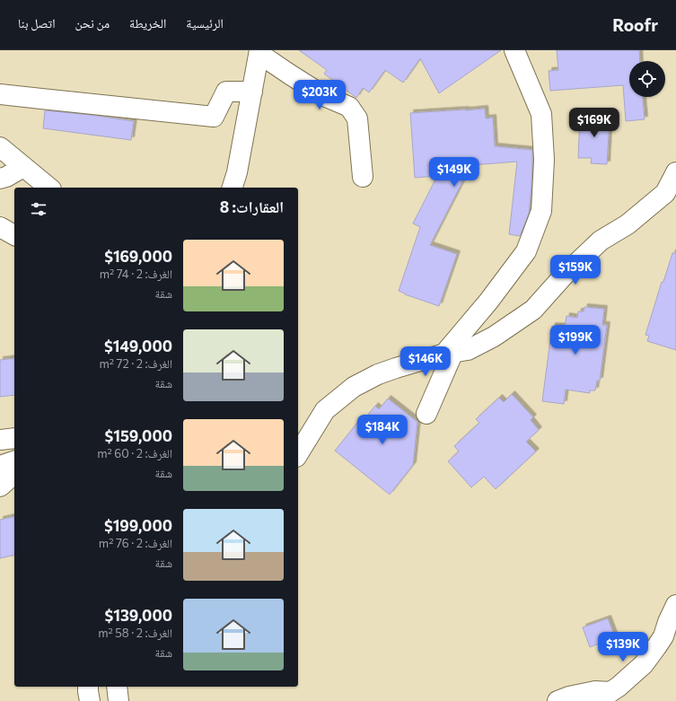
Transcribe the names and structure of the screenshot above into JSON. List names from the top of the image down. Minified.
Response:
{"page":{"header":"Roofr","nav":["الرئيسية","الخريطة","من نحن","اتصل بنا"],"price":["$203K","$169K","$149K","$159K","$199K","$146K","$184K","$139K"],"heading":"العقارات: 8","list":[{"name":"$169,000","note":"الغرف: 2 · 74 m² · شقة"},{"name":"$149,000","note":"الغرف: 2 · 72 m² · شقة"},{"name":"$159,000","note":"الغرف: 2 · 60 m² · شقة"},{"name":"$199,000","note":"الغرف: 2 · 76 m² · شقة"},{"name":"$139,000","note":"الغرف: 2 · 58 m² · شقة"}]}}
